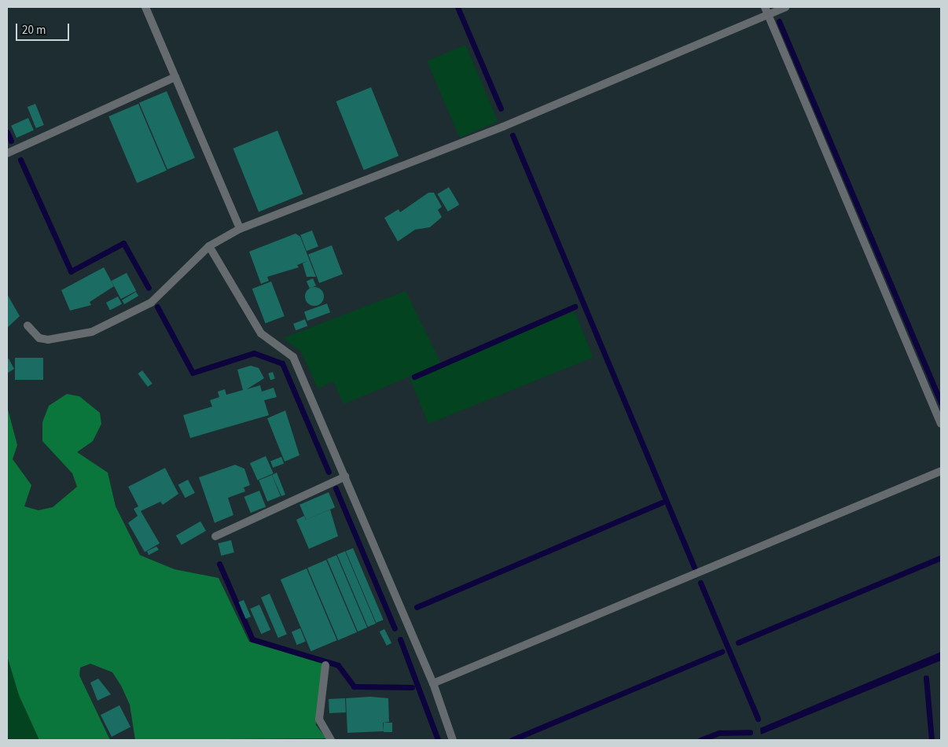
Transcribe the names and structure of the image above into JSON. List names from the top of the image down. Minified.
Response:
{"scale_bar":"20 m"}
